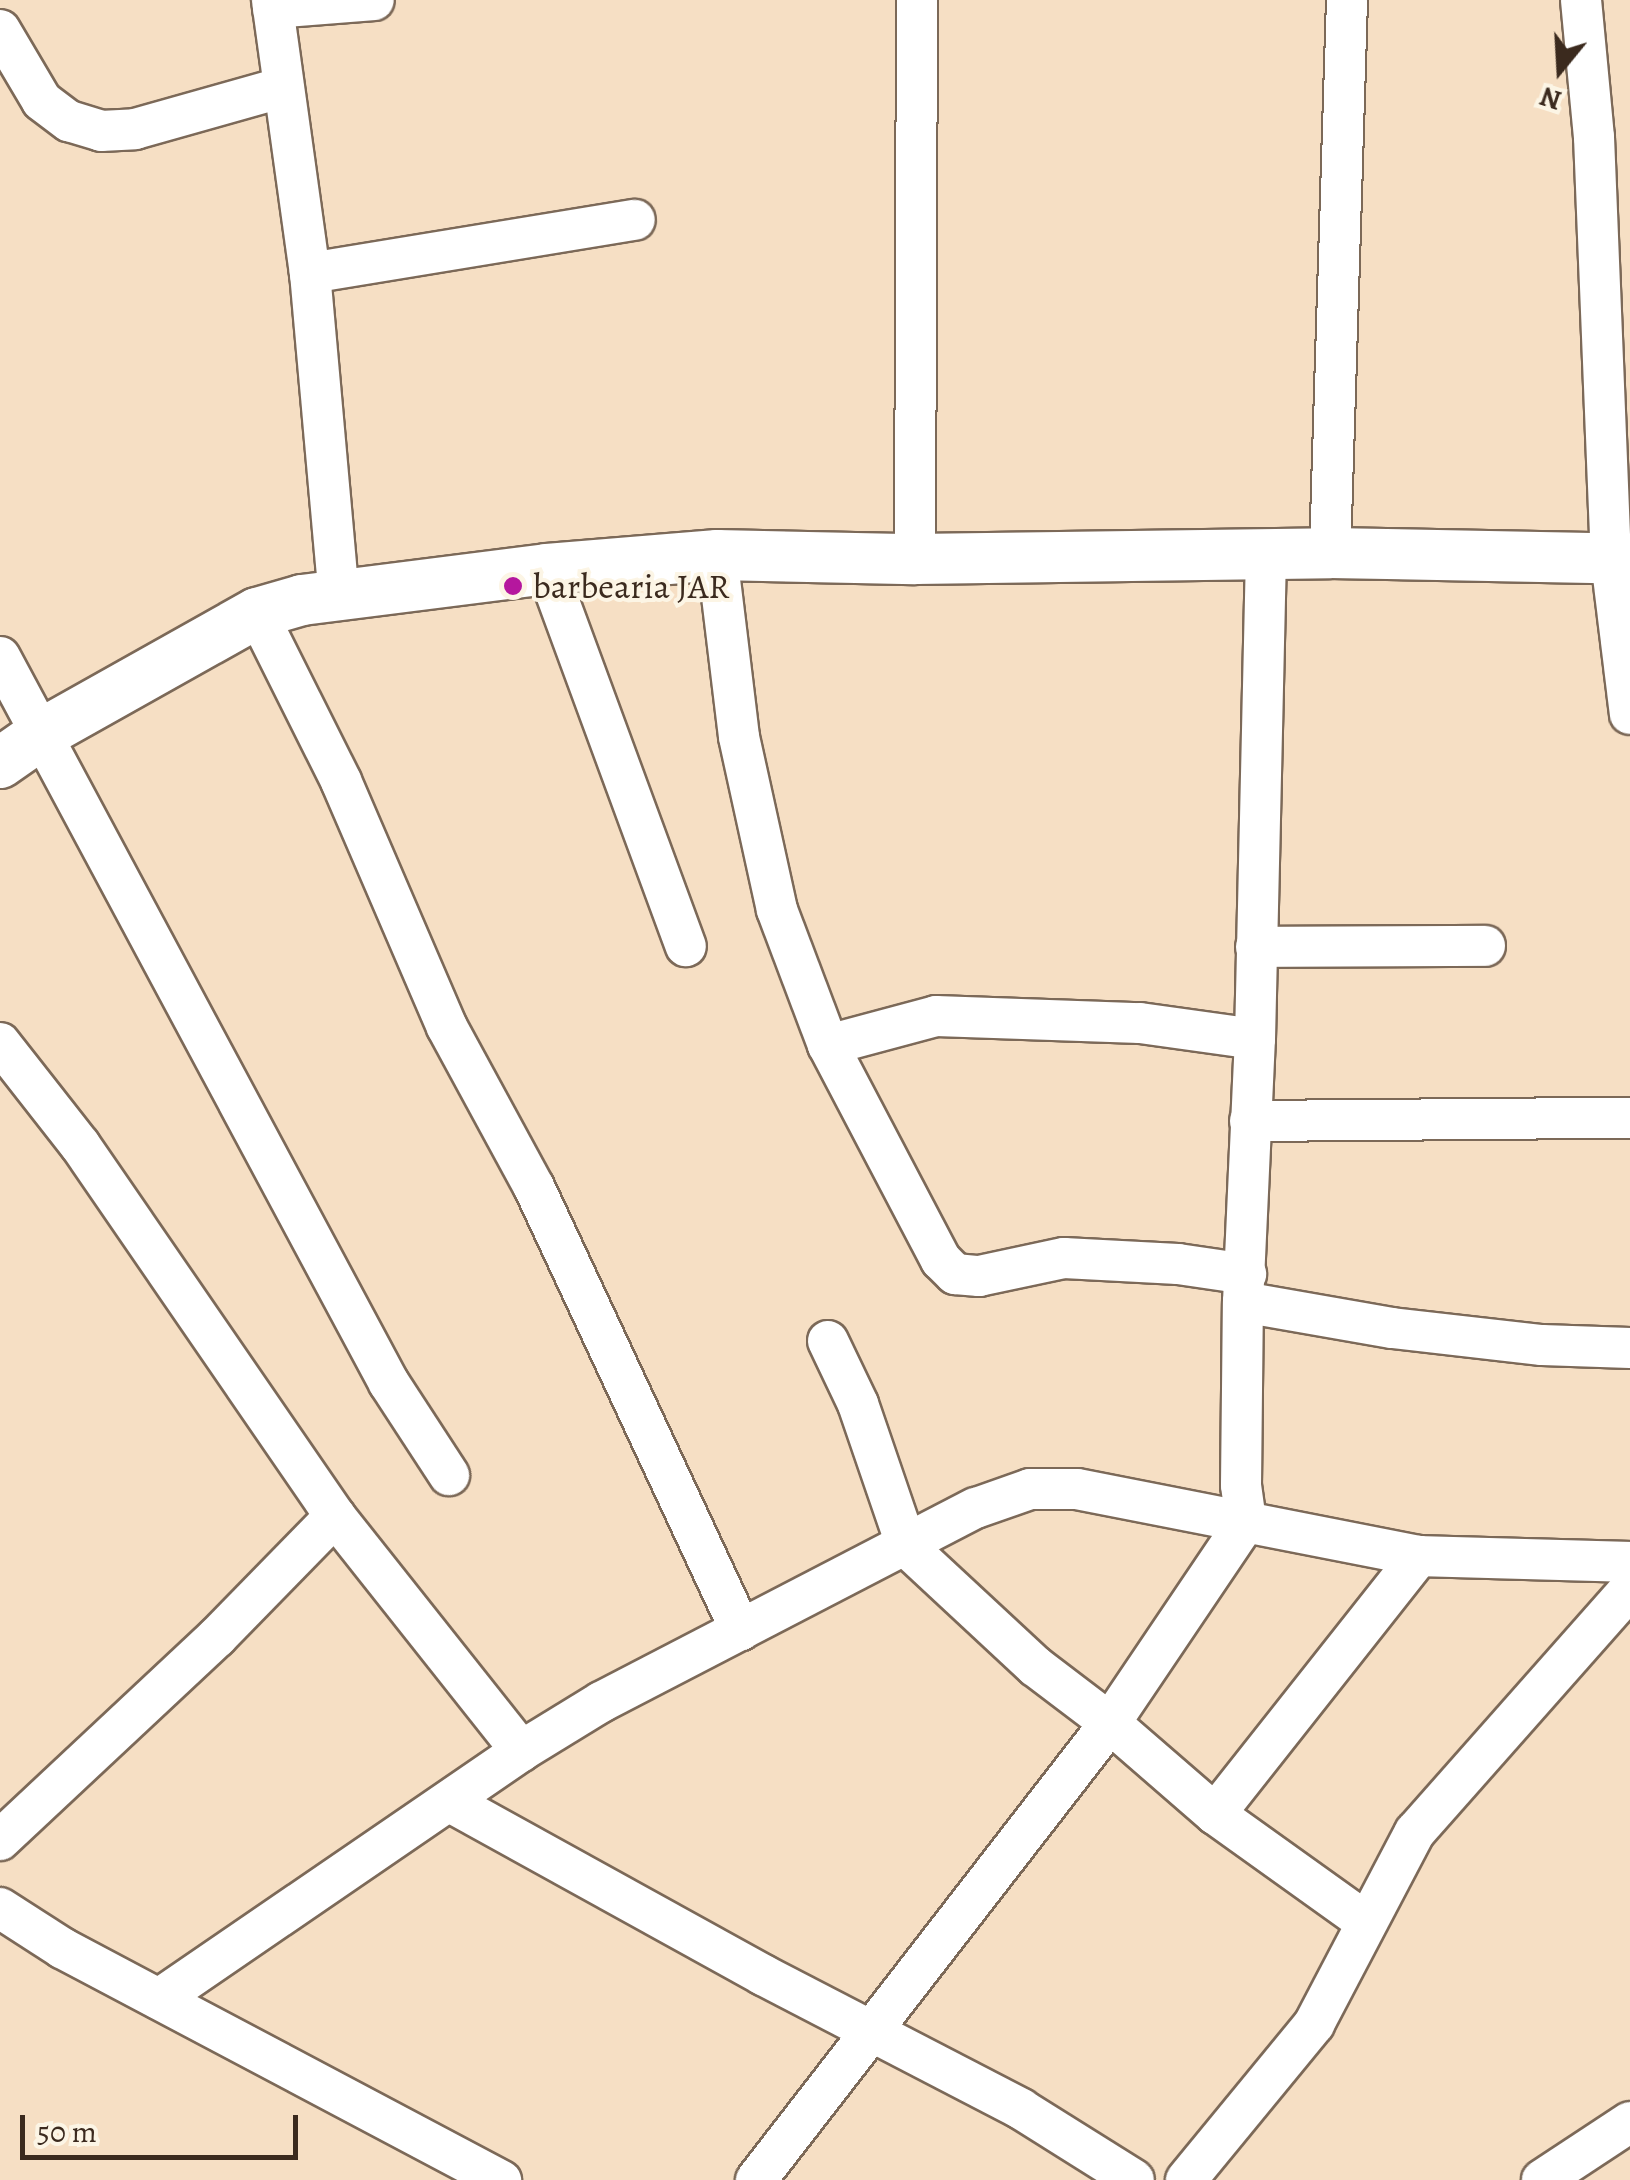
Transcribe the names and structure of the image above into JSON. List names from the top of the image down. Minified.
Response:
{"places":["barbearia JAR"],"scale_bar":"50 m","north":"bottom"}
